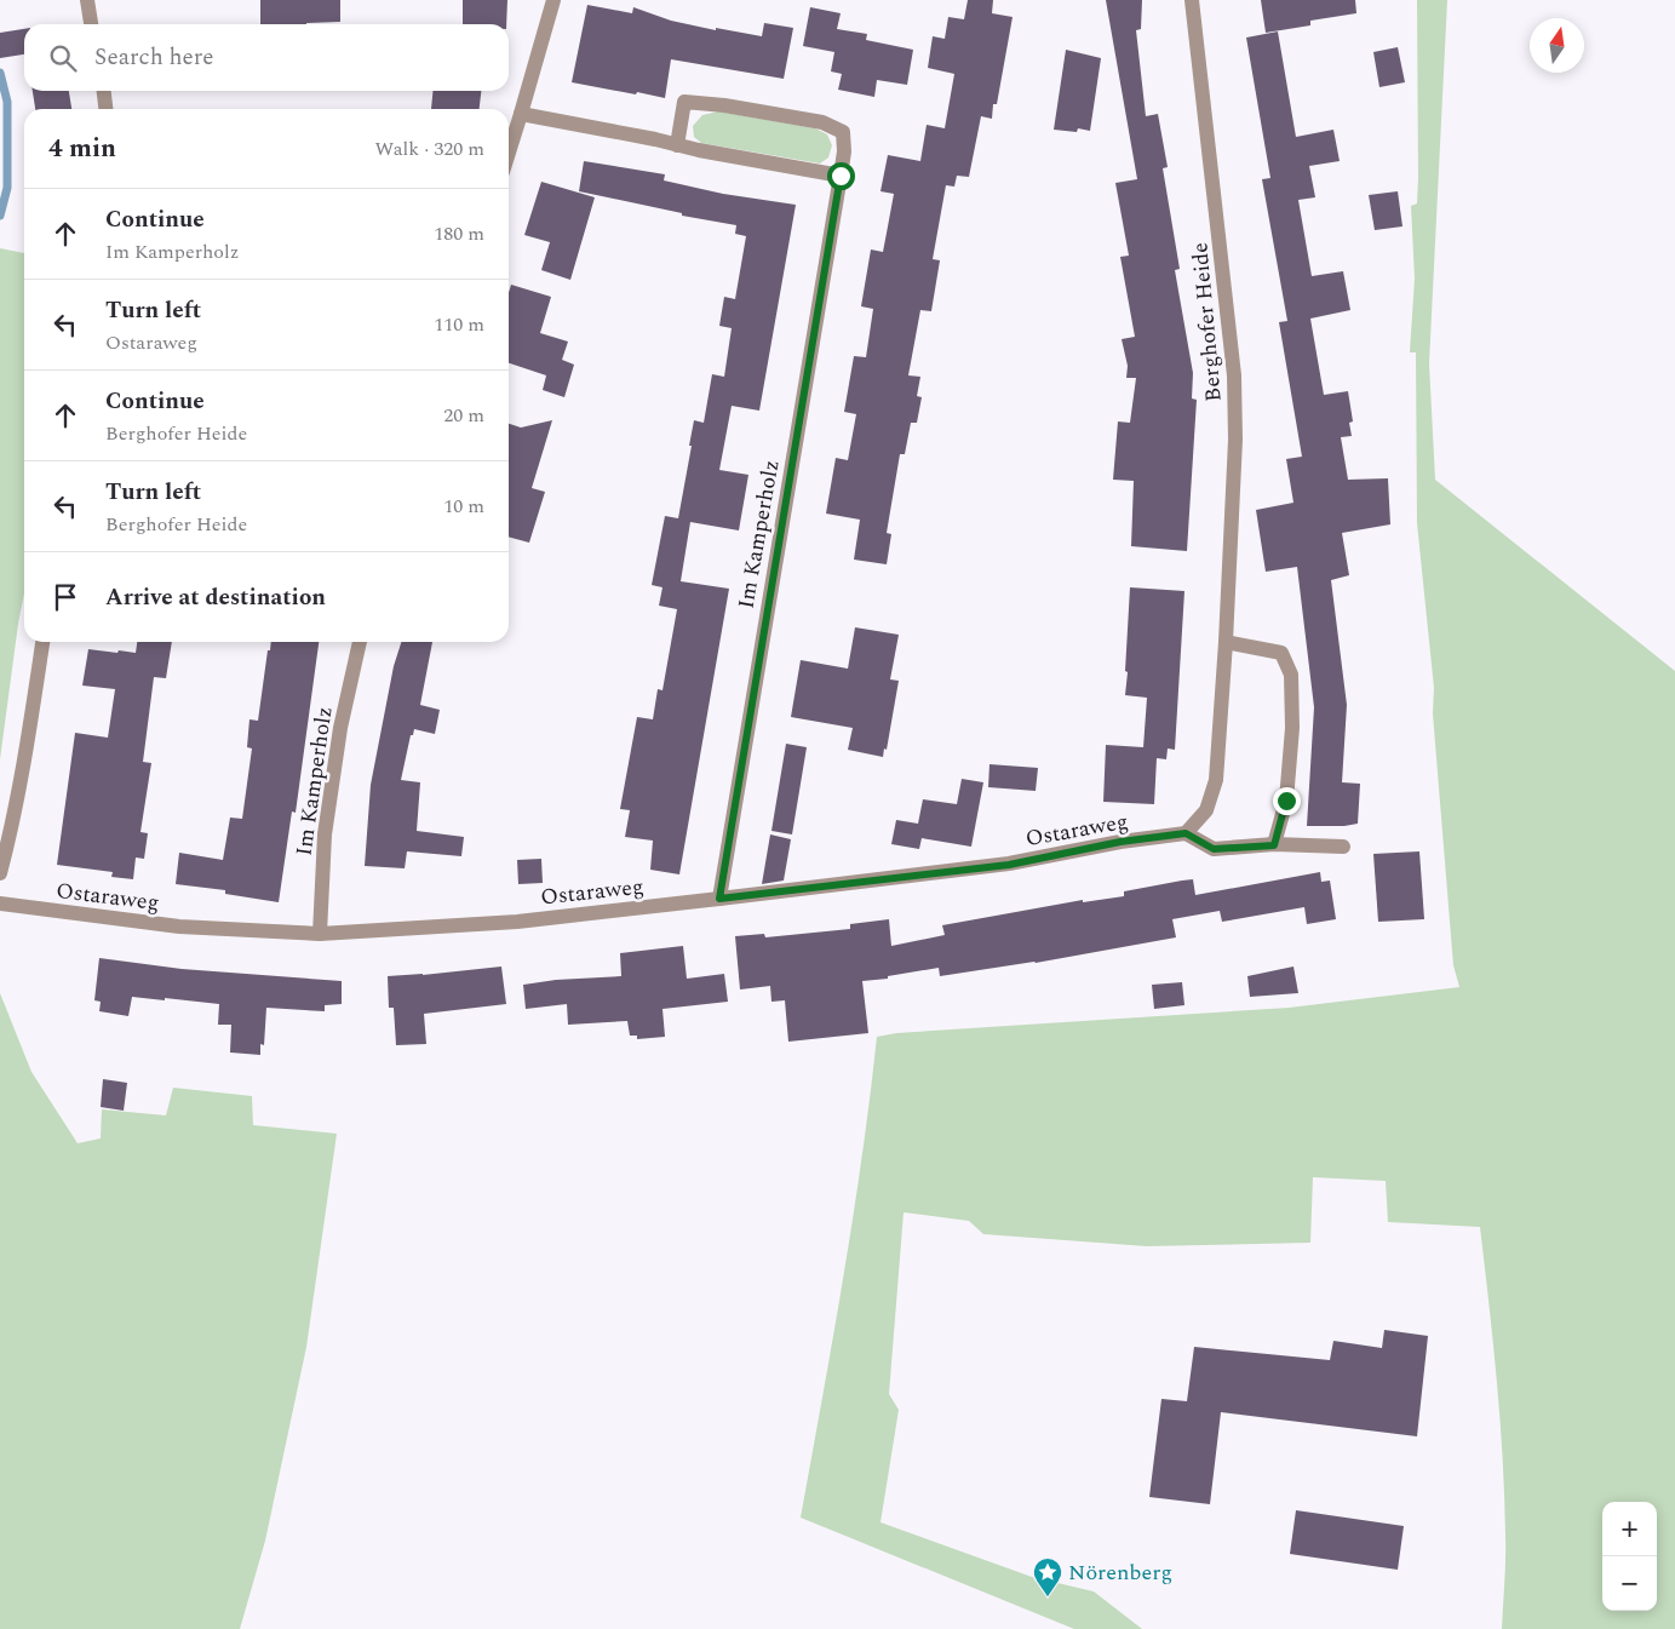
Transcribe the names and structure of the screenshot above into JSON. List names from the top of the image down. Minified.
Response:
{"streets":{"street":["Berghofer Heide","Im Kamperholz","Ostaraweg"]},"crossings":[["Berghofer Heide","Ostaraweg"],["Im Kamperholz","Ostaraweg"]],"places":{"place":["Nörenberg"]},"north":"top","page":{"search":"Search here","heading":["4 min","Walk · 320 m"],"list":[["Continue","Im Kamperholz","180 m"],["Turn left","Ostaraweg","110 m"],["Continue","Berghofer Heide","20 m"],["Turn left","Berghofer Heide","10 m"],"Arrive at destination"],"map_buttons":["+","−"]}}
